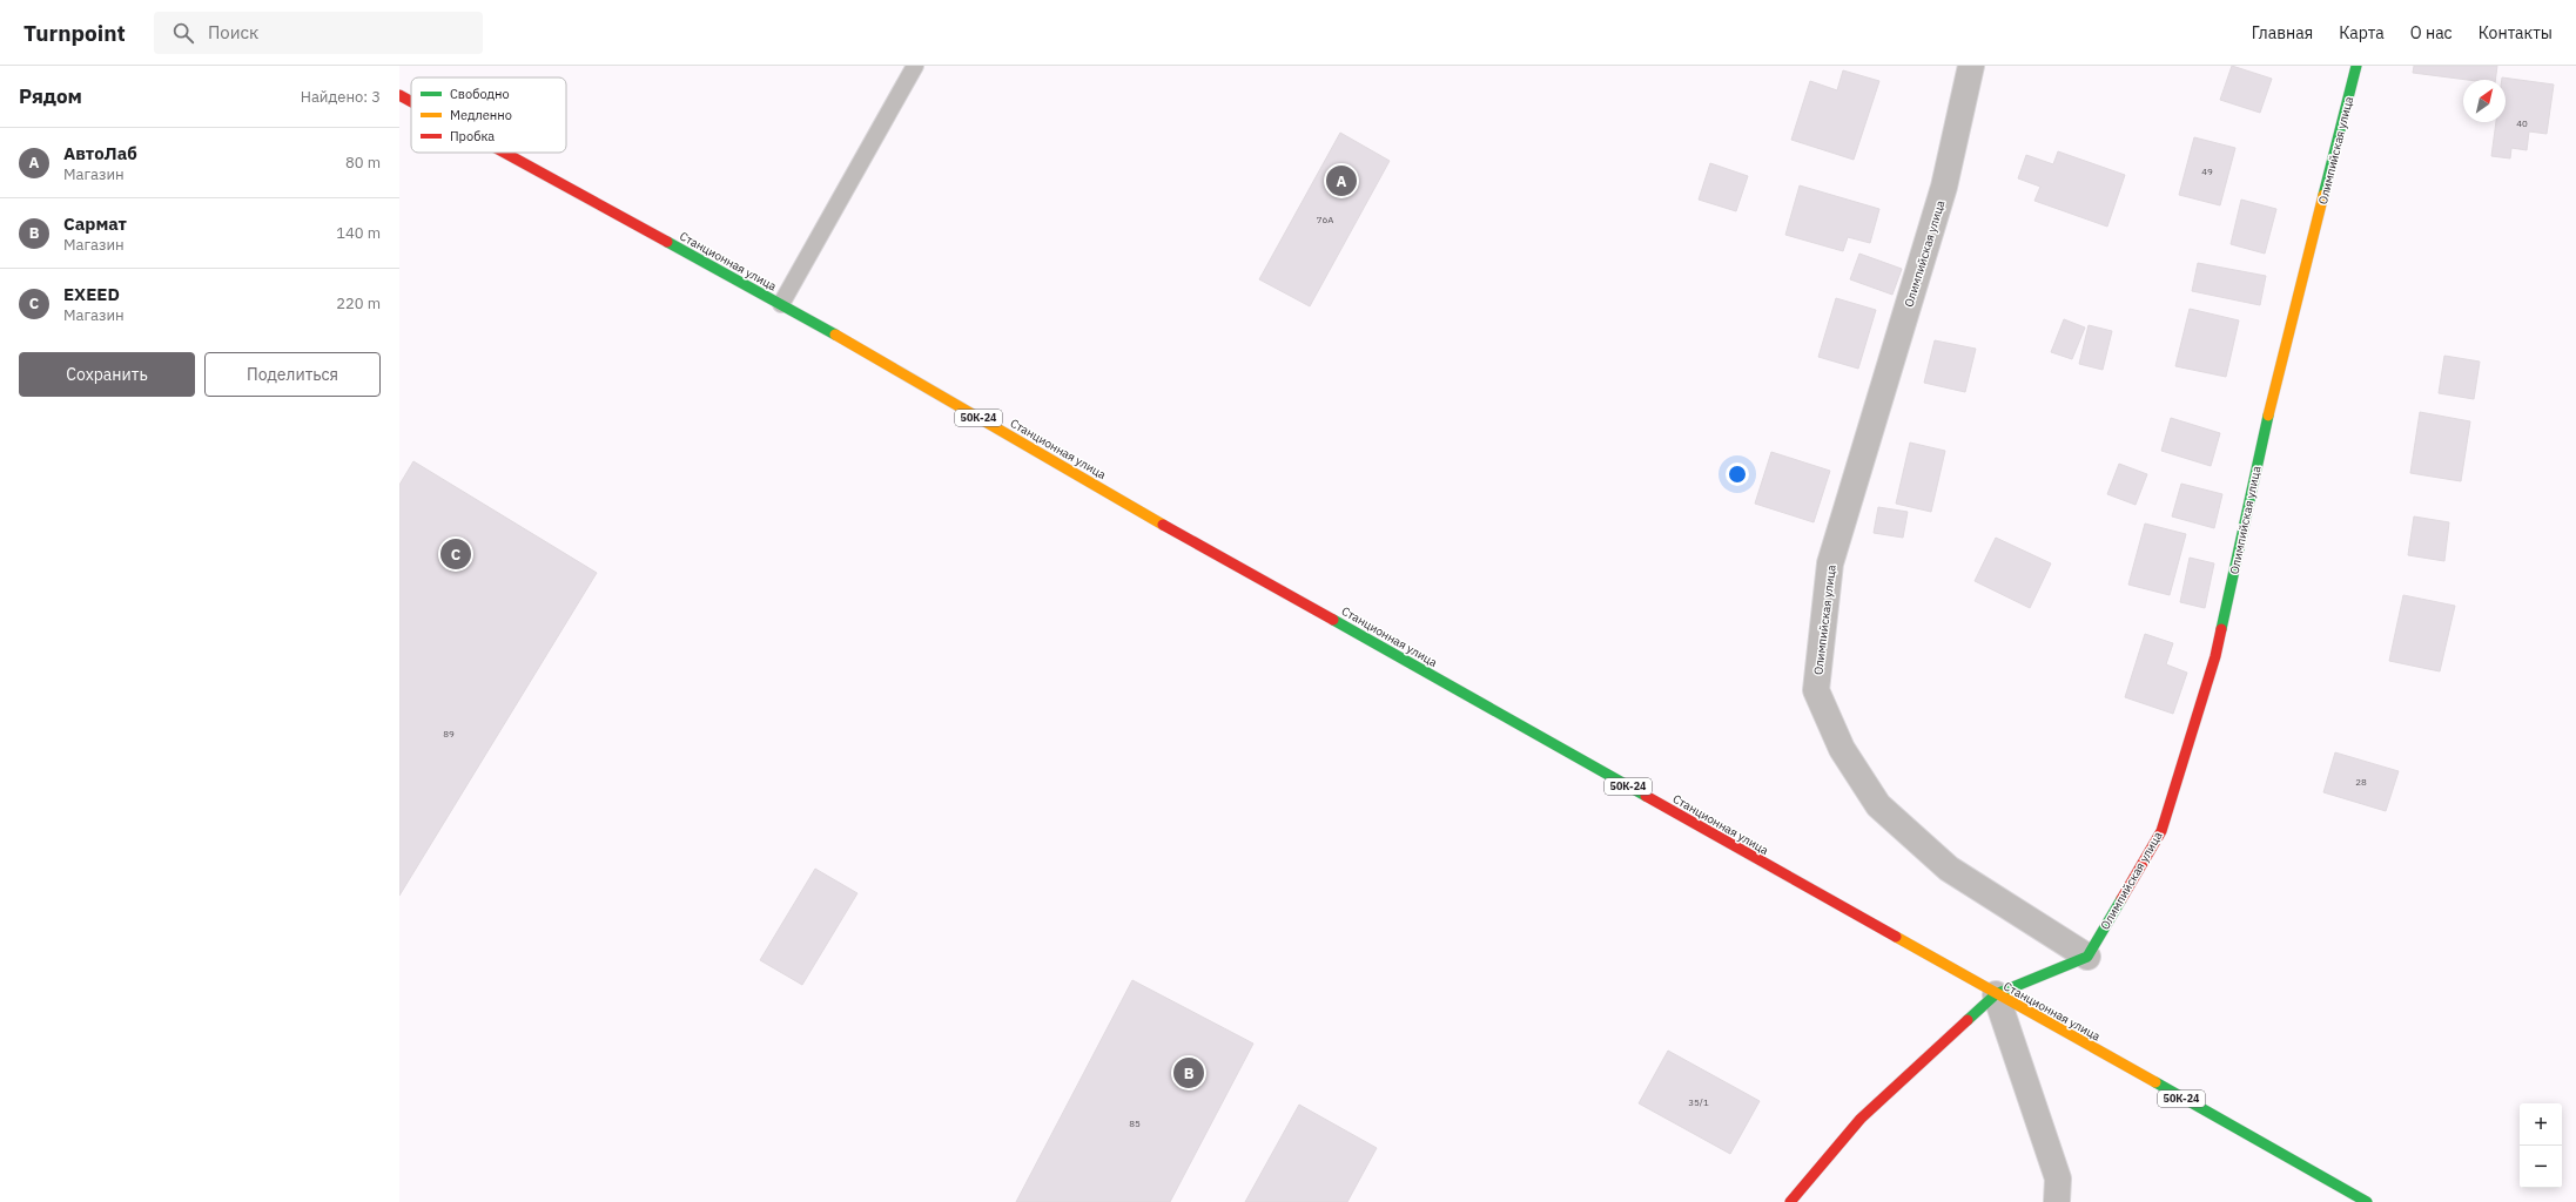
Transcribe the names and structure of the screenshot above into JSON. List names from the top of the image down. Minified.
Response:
{"streets":{"main road":["Олимпийская улица","Станционная улица","50К-24"]},"house_numbers":["40","49","76А","89","28","35/1","85"],"legend":["Свободно","Медленно","Пробка"],"north":"top right","page":{"header":"Turnpoint","search":"Поиск","nav":["Главная","Карта","О нас","Контакты"],"heading":["Рядом","Найдено: 3"],"list":[{"mark":"A","name":"АвтоЛаб","note":"Магазин","value":"80 m"},{"mark":"B","name":"Сармат","note":"Магазин","value":"140 m"},{"mark":"C","name":"EXEED","note":"Магазин","value":"220 m"}],"pins":["A","C","B"],"buttons":["Сохранить","Поделиться"],"map_buttons":["+","−"]}}
